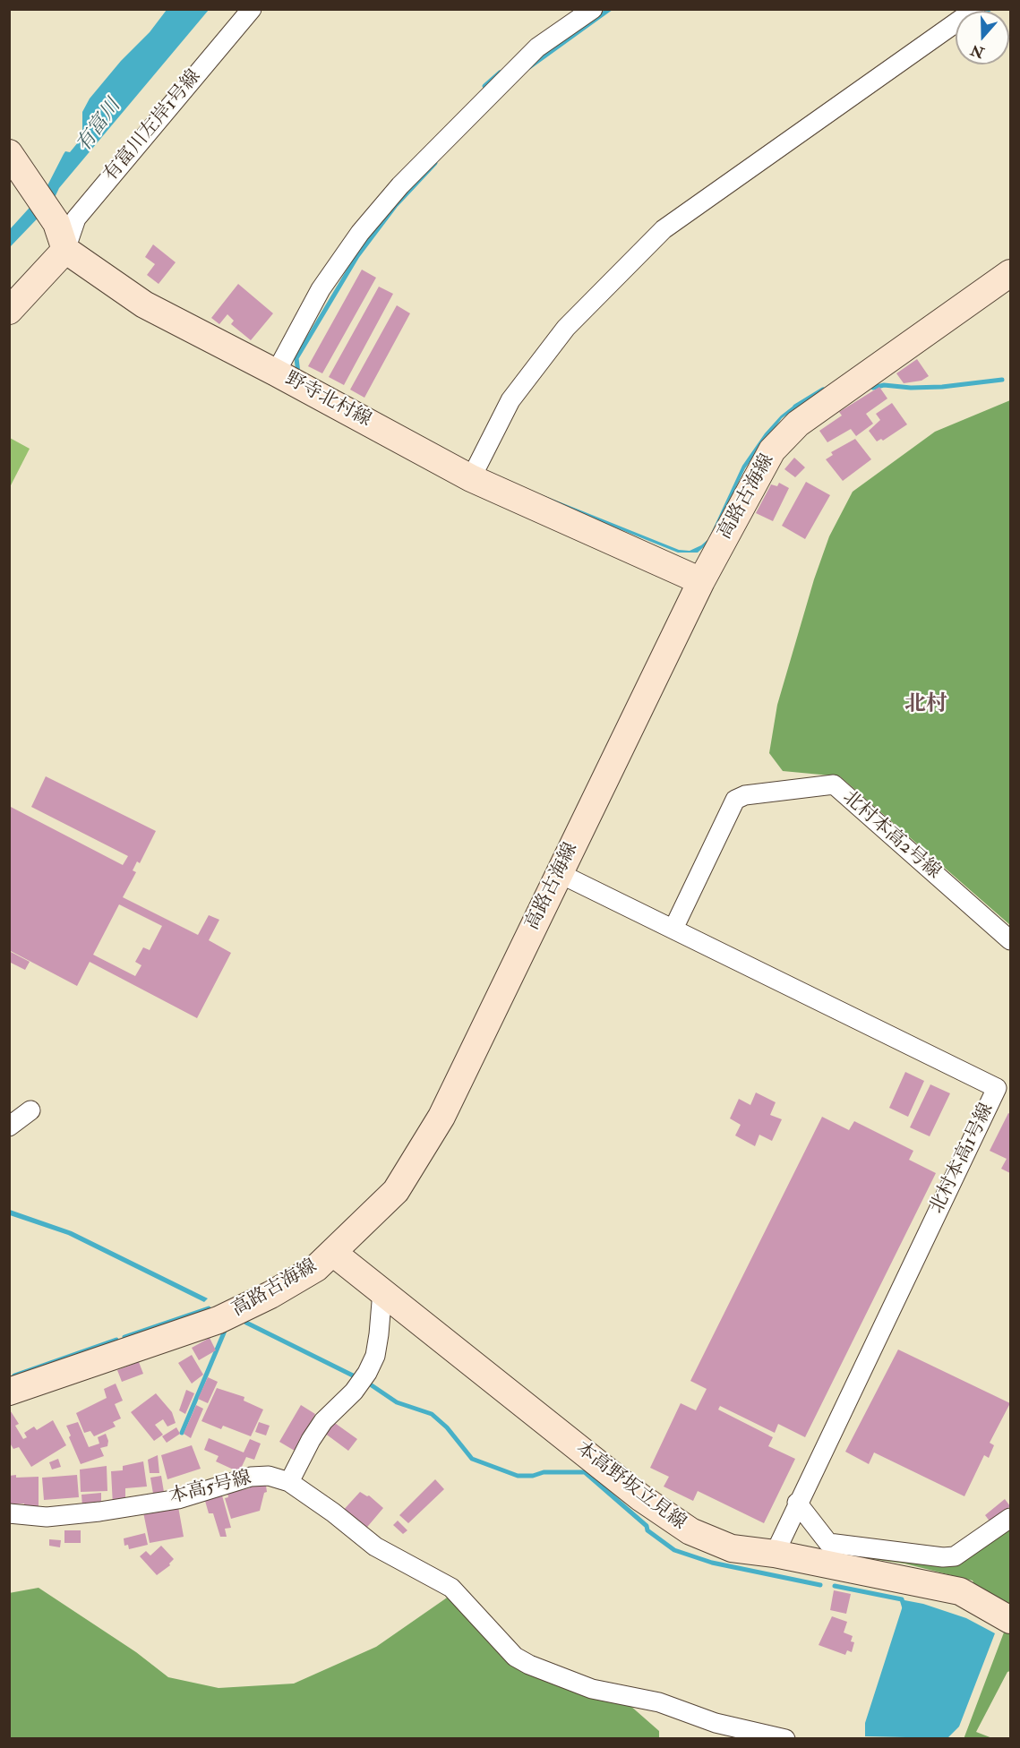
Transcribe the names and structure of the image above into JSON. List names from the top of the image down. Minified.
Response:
{"streets":{"street":["有富川左岸1号線","野寺北村線","高路古海線","北村本高2号線","北村本高1号線","本高野坂立見線","本高5号線"]},"crossings":[["有富川左岸1号線","野寺北村線"],["野寺北村線","高路古海線"],["高路古海線","北村本高1号線"],["高路古海線","本高野坂立見線"],["北村本高2号線","北村本高1号線"],["北村本高1号線","本高野坂立見線"]],"districts":["北村"],"water":["有富川"],"north":"bottom"}
